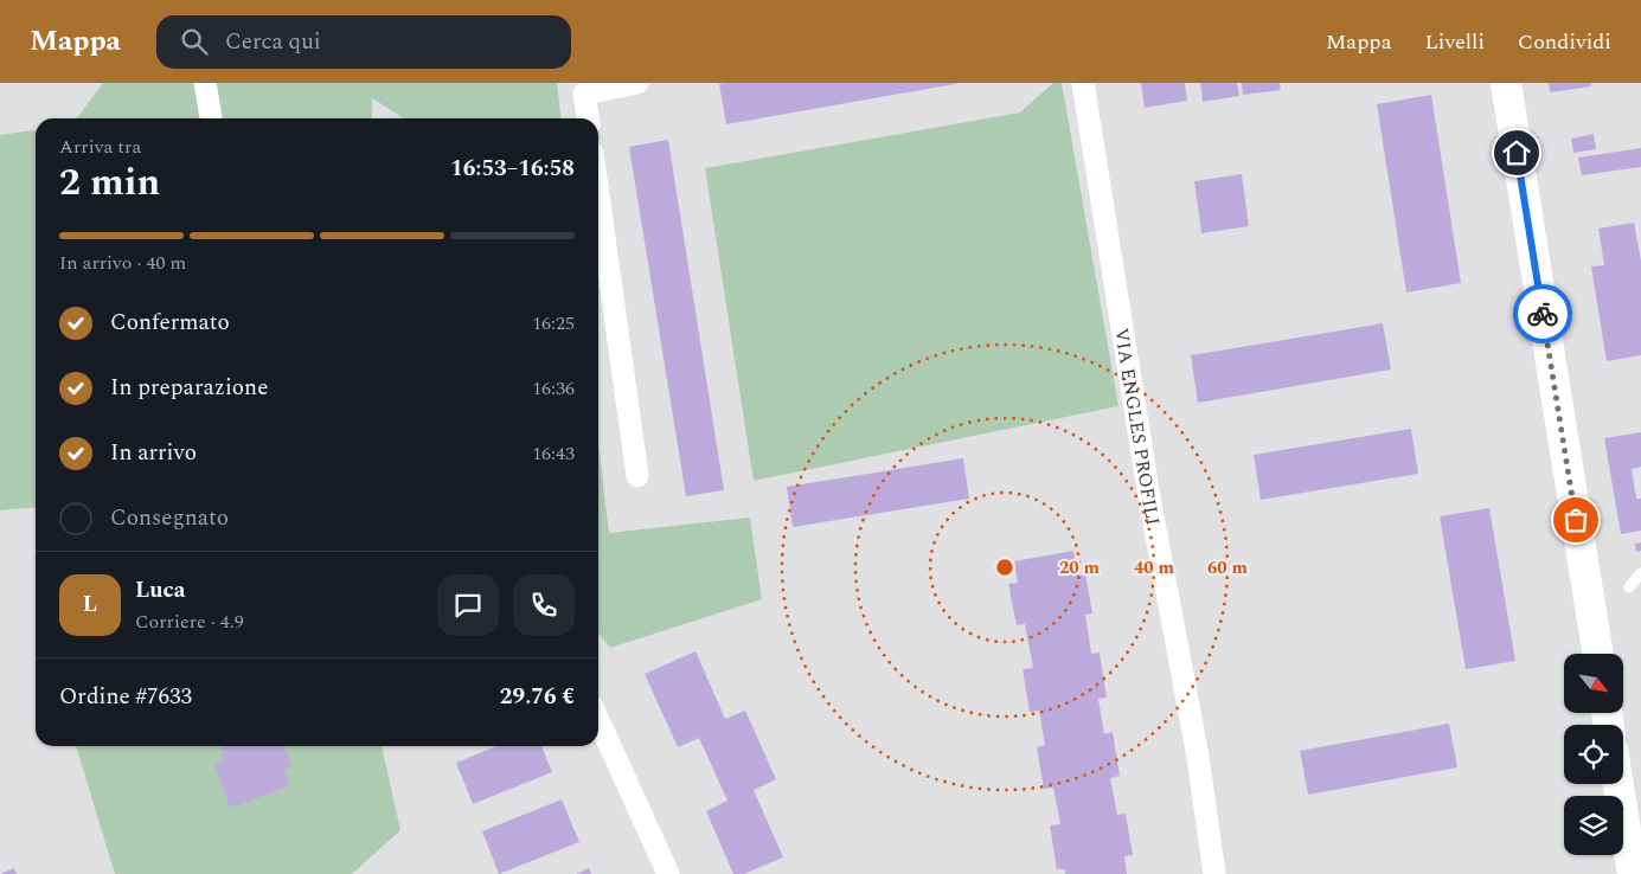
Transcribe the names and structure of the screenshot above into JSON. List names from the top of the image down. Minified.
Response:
{"streets":{"street":["VIA ENGLES PROFILI"]},"north":"bottom right","page":{"header":"Mappa","search":"Cerca qui","nav":["Mappa","Livelli","Condividi"],"heading":["2 min","Arriva tra","16:53–16:58"],"panel":["Luca","Corriere · 4.9","Ordine #7633","29.76 €"],"bar":"In arrivo · 40 m","list":[["Confermato","16:25"],["In preparazione","16:36"],["In arrivo","16:43"],"Consegnato"],"round":"L"},"rings":["20 m","40 m","60 m"]}
